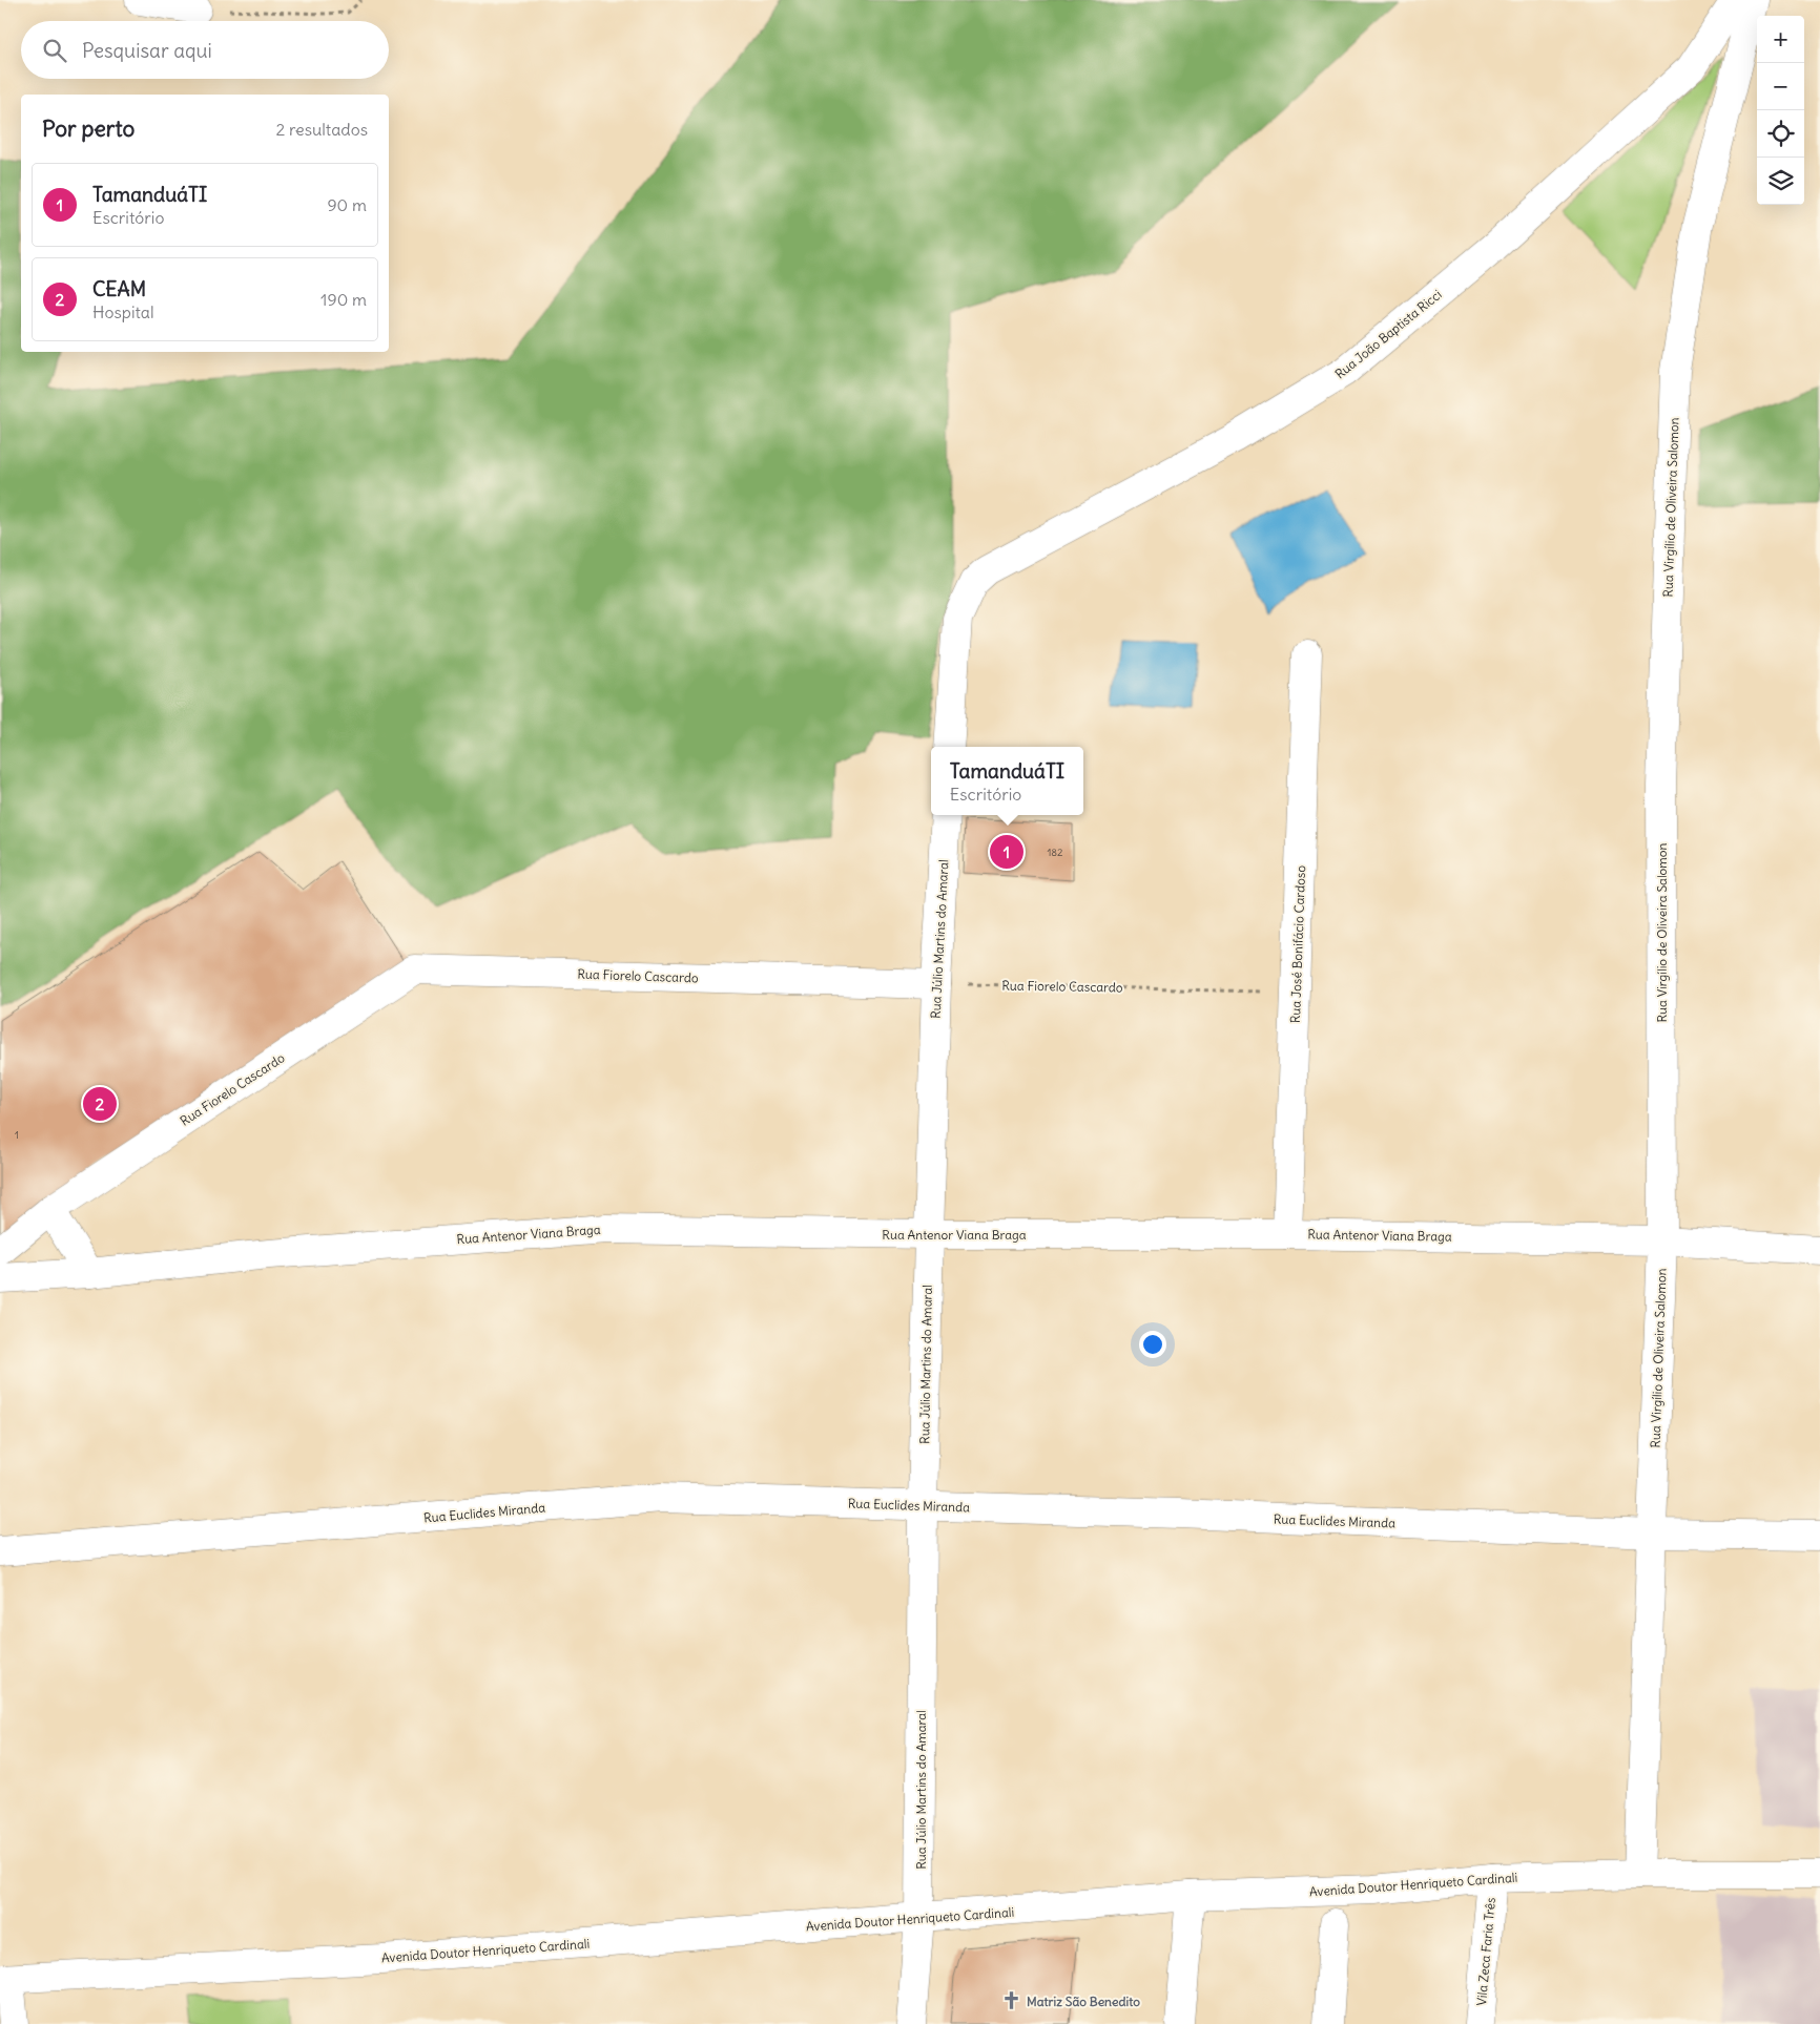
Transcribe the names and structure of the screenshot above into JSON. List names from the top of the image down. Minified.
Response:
{"streets":{"street":["Rua João Baptista Ricci","Rua Virgílio de Oliveira Salomon","Rua Júlio Martins do Amaral","Rua José Bonifácio Cardoso","Rua Fiorelo Cascardo","Rua Antenor Viana Braga","Rua Euclides Miranda","Avenida Doutor Henriqueto Cardinali","Vila Zeca Faria Três"]},"crossings":[["Rua Virgílio de Oliveira Salomon","Rua Antenor Viana Braga"],["Rua Virgílio de Oliveira Salomon","Rua Euclides Miranda"],["Rua Virgílio de Oliveira Salomon","Avenida Doutor Henriqueto Cardinali"],["Rua Júlio Martins do Amaral","Rua Fiorelo Cascardo"],["Rua Júlio Martins do Amaral","Rua Antenor Viana Braga"],["Rua Júlio Martins do Amaral","Rua Euclides Miranda"],["Rua Júlio Martins do Amaral","Avenida Doutor Henriqueto Cardinali"],["Rua José Bonifácio Cardoso","Rua Fiorelo Cascardo"],["Rua José Bonifácio Cardoso","Rua Antenor Viana Braga"],["Avenida Doutor Henriqueto Cardinali","Vila Zeca Faria Três"]],"places":{"church":["Matriz São Benedito"]},"house_numbers":["182","1"],"page":{"map_buttons":["+","−"],"search":"Pesquisar aqui","heading":["Por perto","2 resultados"],"list":[{"mark":"1","name":"TamanduáTI","note":"Escritório","value":"90 m"},{"mark":"2","name":"CEAM","note":"Hospital","value":"190 m"}],"popup":["TamanduáTI","Escritório"],"pins":["1","2"]}}
